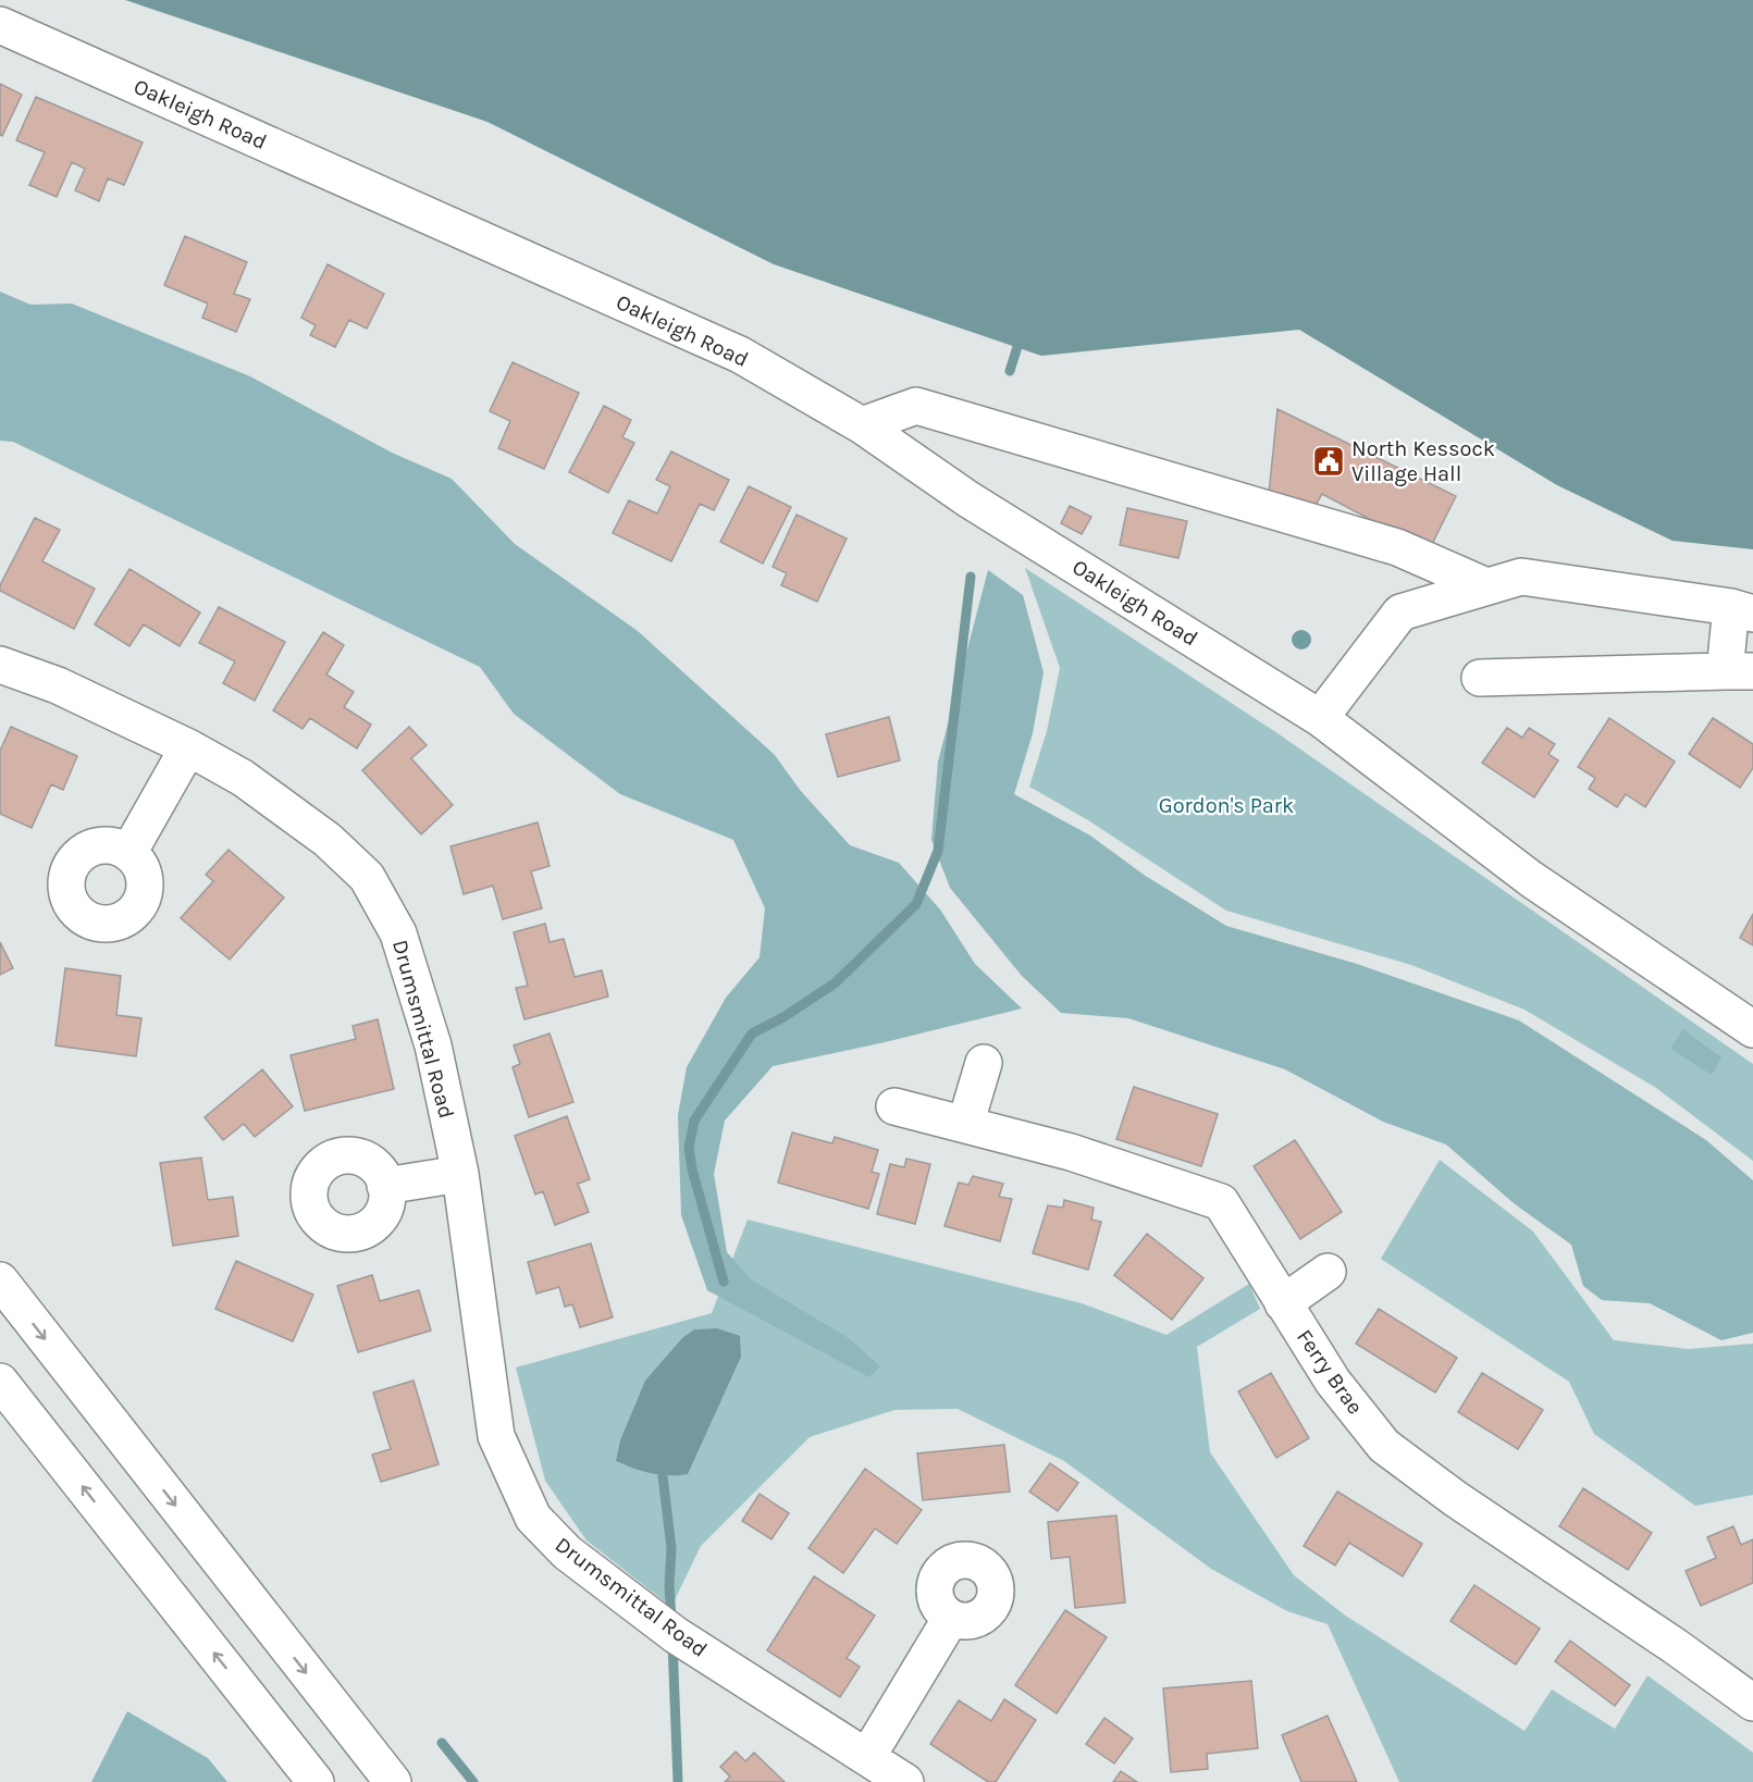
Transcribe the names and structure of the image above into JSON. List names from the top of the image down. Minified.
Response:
{"streets":{"main road":["Oakleigh Road","Drumsmittal Road","Ferry Brae"]},"parks":["Gordon's Park"],"places":{"public building":["North Kessock Village Hall"]}}
